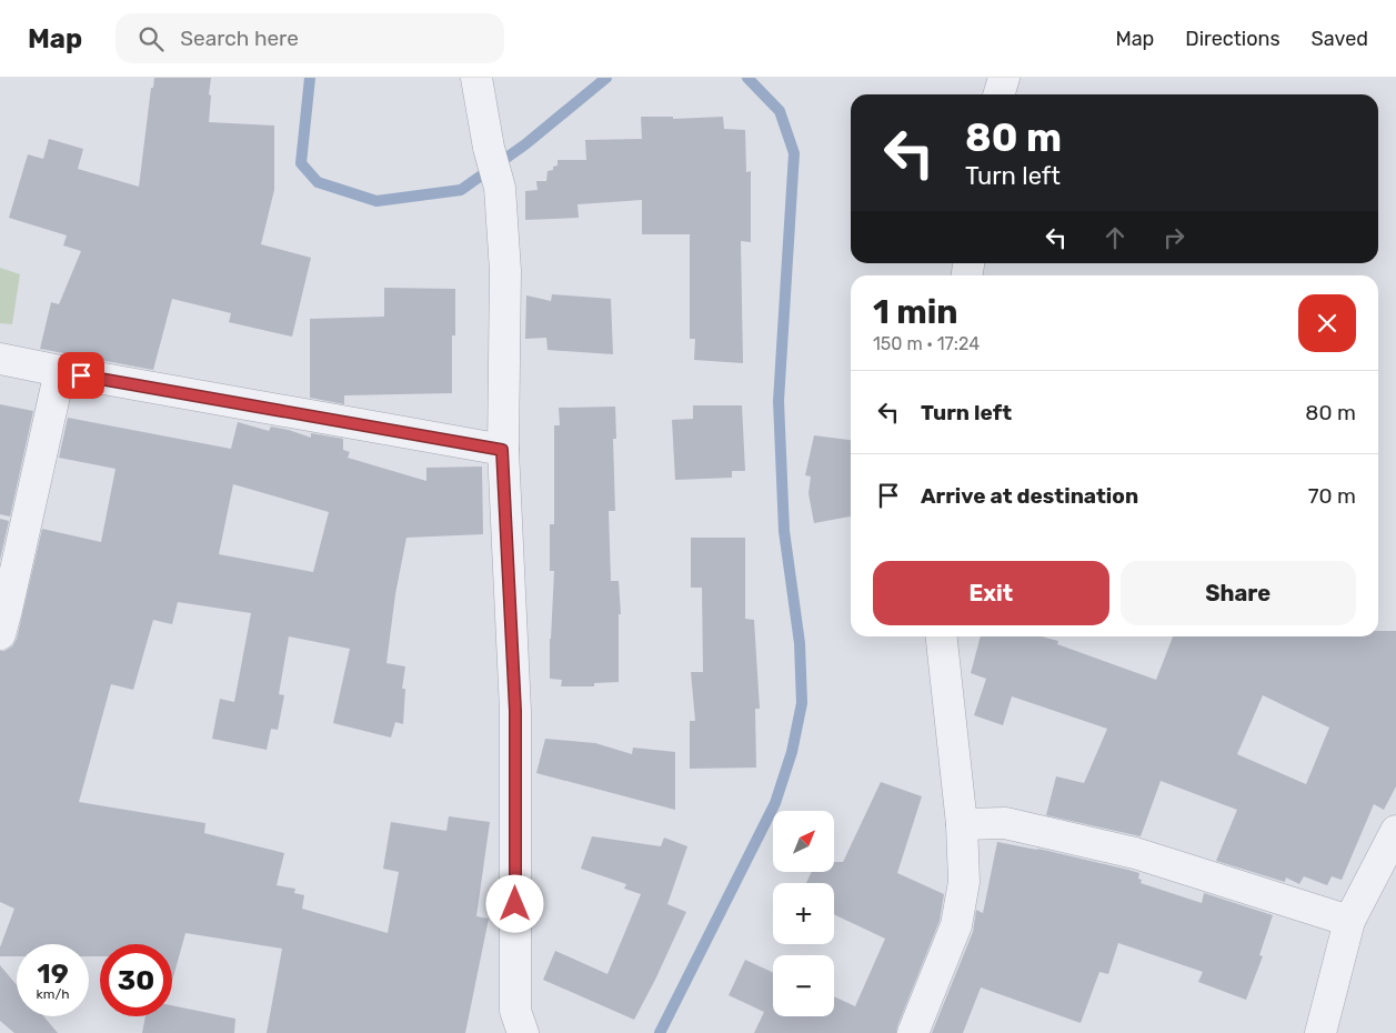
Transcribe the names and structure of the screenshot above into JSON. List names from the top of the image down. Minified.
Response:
{"north":"top right","page":{"header":"Map","search":"Search here","nav":["Map","Directions","Saved"],"turn":["80 m","Turn left"],"heading":["1 min","150 m · 17:24"],"list":[{"name":"Turn left","value":"80 m"},{"name":"Arrive at destination","value":"70 m"}],"buttons":["Exit","Share"],"map_buttons":["+","−"],"speed":"19 km/h","limit":"30"}}
